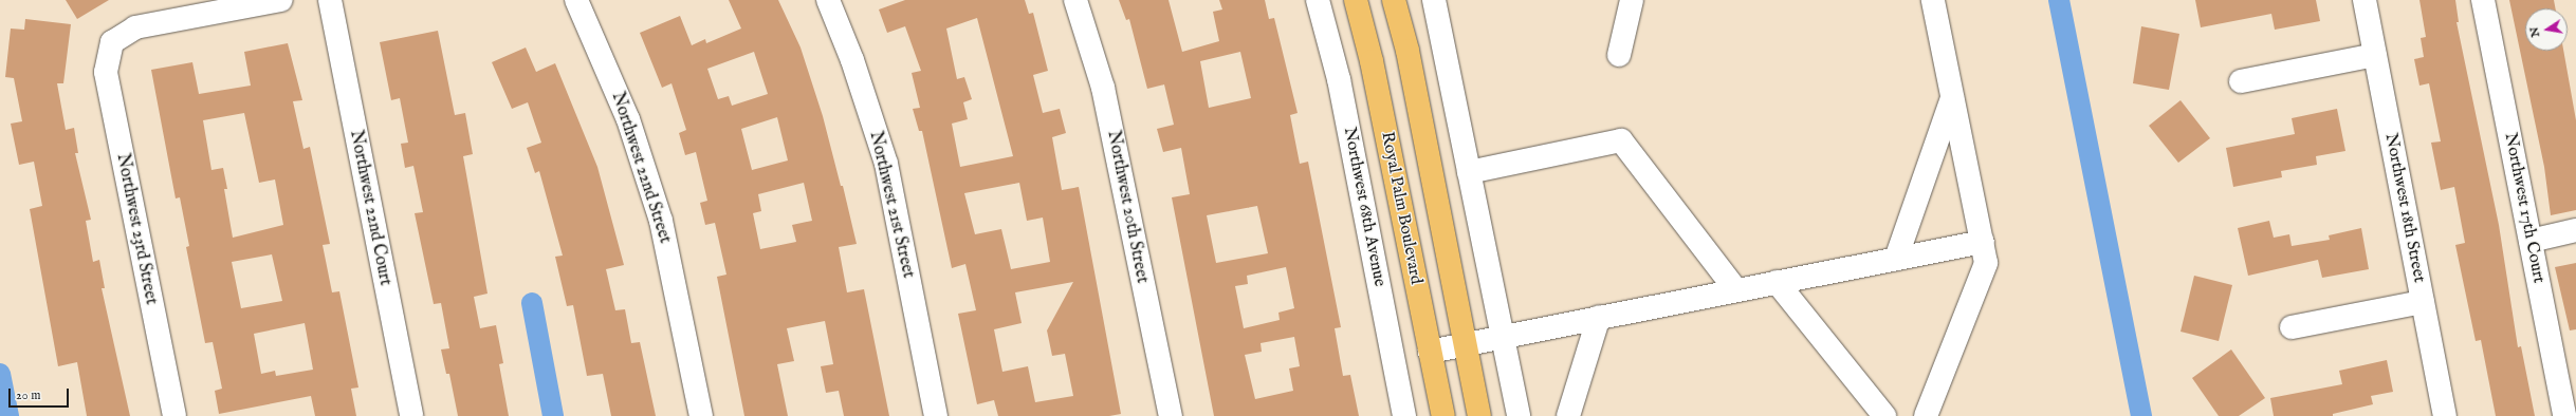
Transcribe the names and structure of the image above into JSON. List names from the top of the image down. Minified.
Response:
{"streets":{"main road":["Royal Palm Boulevard"],"street":["Northwest 22nd Street","Northwest 21st Street","Northwest 20th Street","Northwest 68th Avenue","Northwest 22nd Court","Northwest 18th Street","Northwest 17th Court","Northwest 23rd Street"]},"scale_bar":"20 m","north":"left"}
